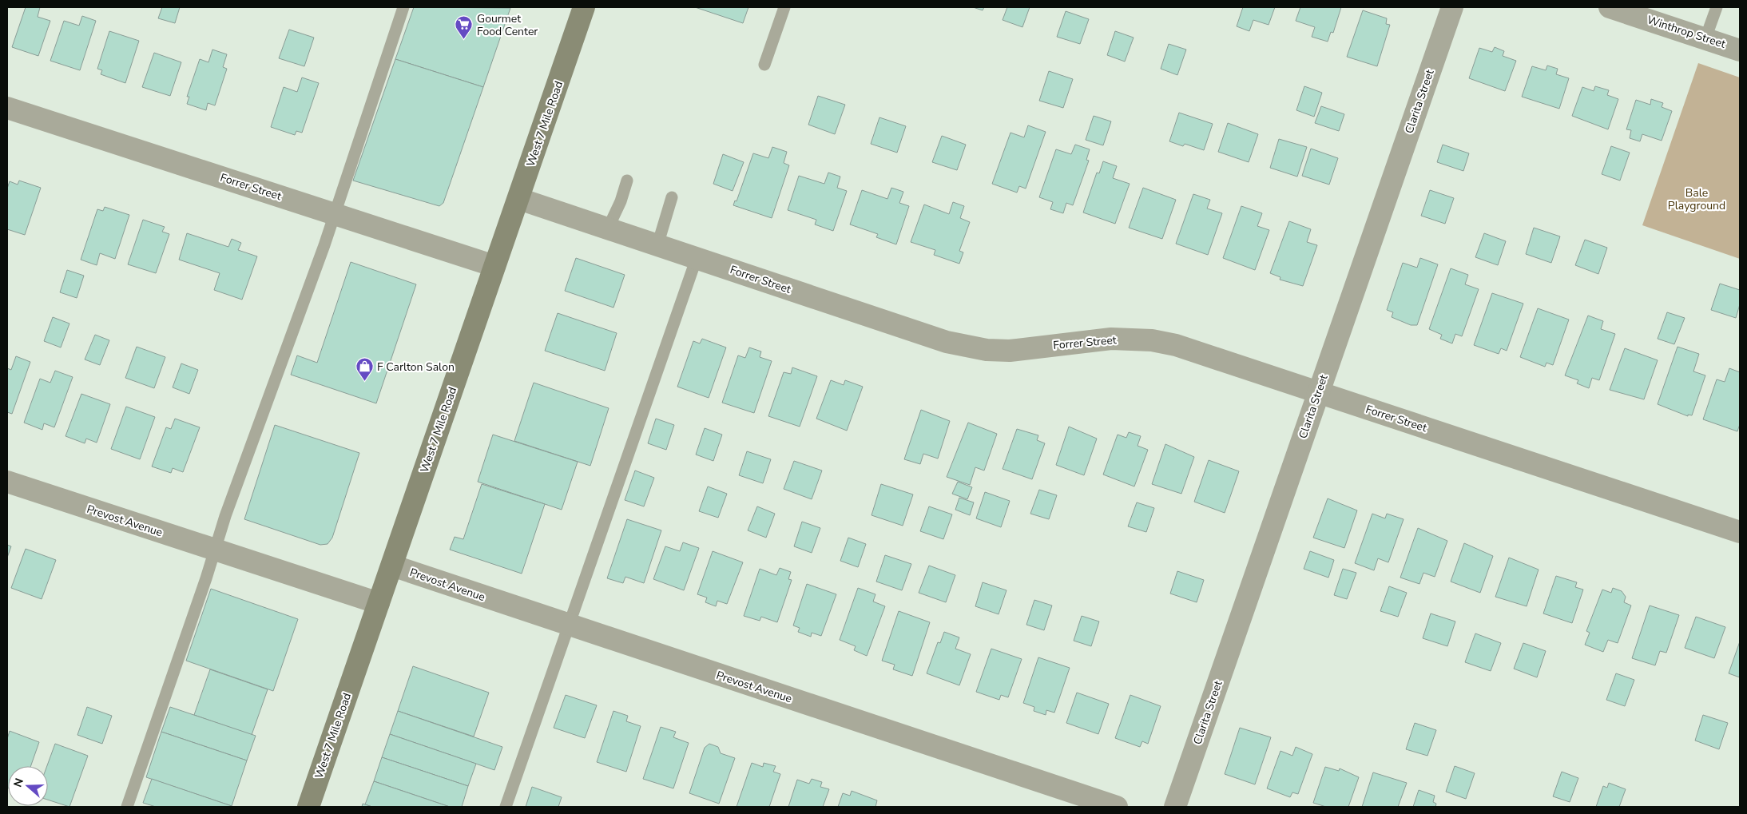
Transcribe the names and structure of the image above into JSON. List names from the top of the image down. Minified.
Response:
{"streets":{"main road":["West 7 Mile Road"],"street":["Winthrop Street","Clarita Street","Forrer Street","Prevost Avenue"]},"crossings":[["Clarita Street","Forrer Street"],["West 7 Mile Road","Forrer Street"],["West 7 Mile Road","Prevost Avenue"]],"parks":["Bale Playground"],"places":{"supermarket":["Gourmet Food Center"],"shop":["F Carlton Salon"]},"north":"left"}
